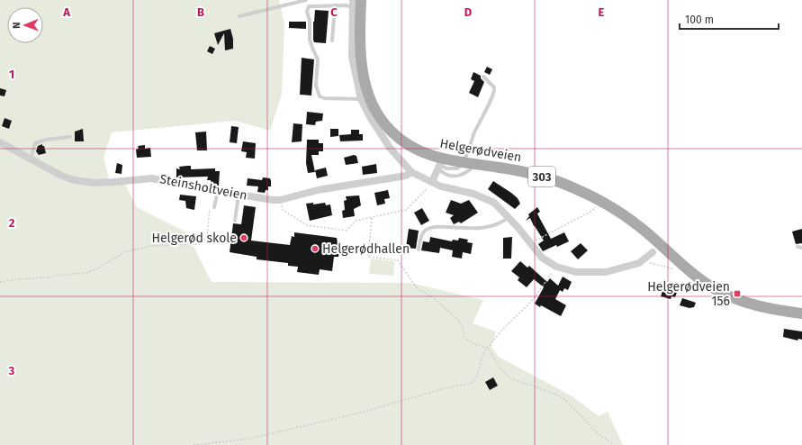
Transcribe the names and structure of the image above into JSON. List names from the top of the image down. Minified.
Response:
{"streets":{"main road":["Helgerødveien","303"],"street":["Steinsholtveien"]},"places":{"other":["Helgerød skole","Helgerødhallen"],"transit":["Helgerødveien 156"]},"scale_bar":"100 m","north":"left","grid":{"columns":["A","B","C","D","E"],"rows":["1","2","3"]}}
